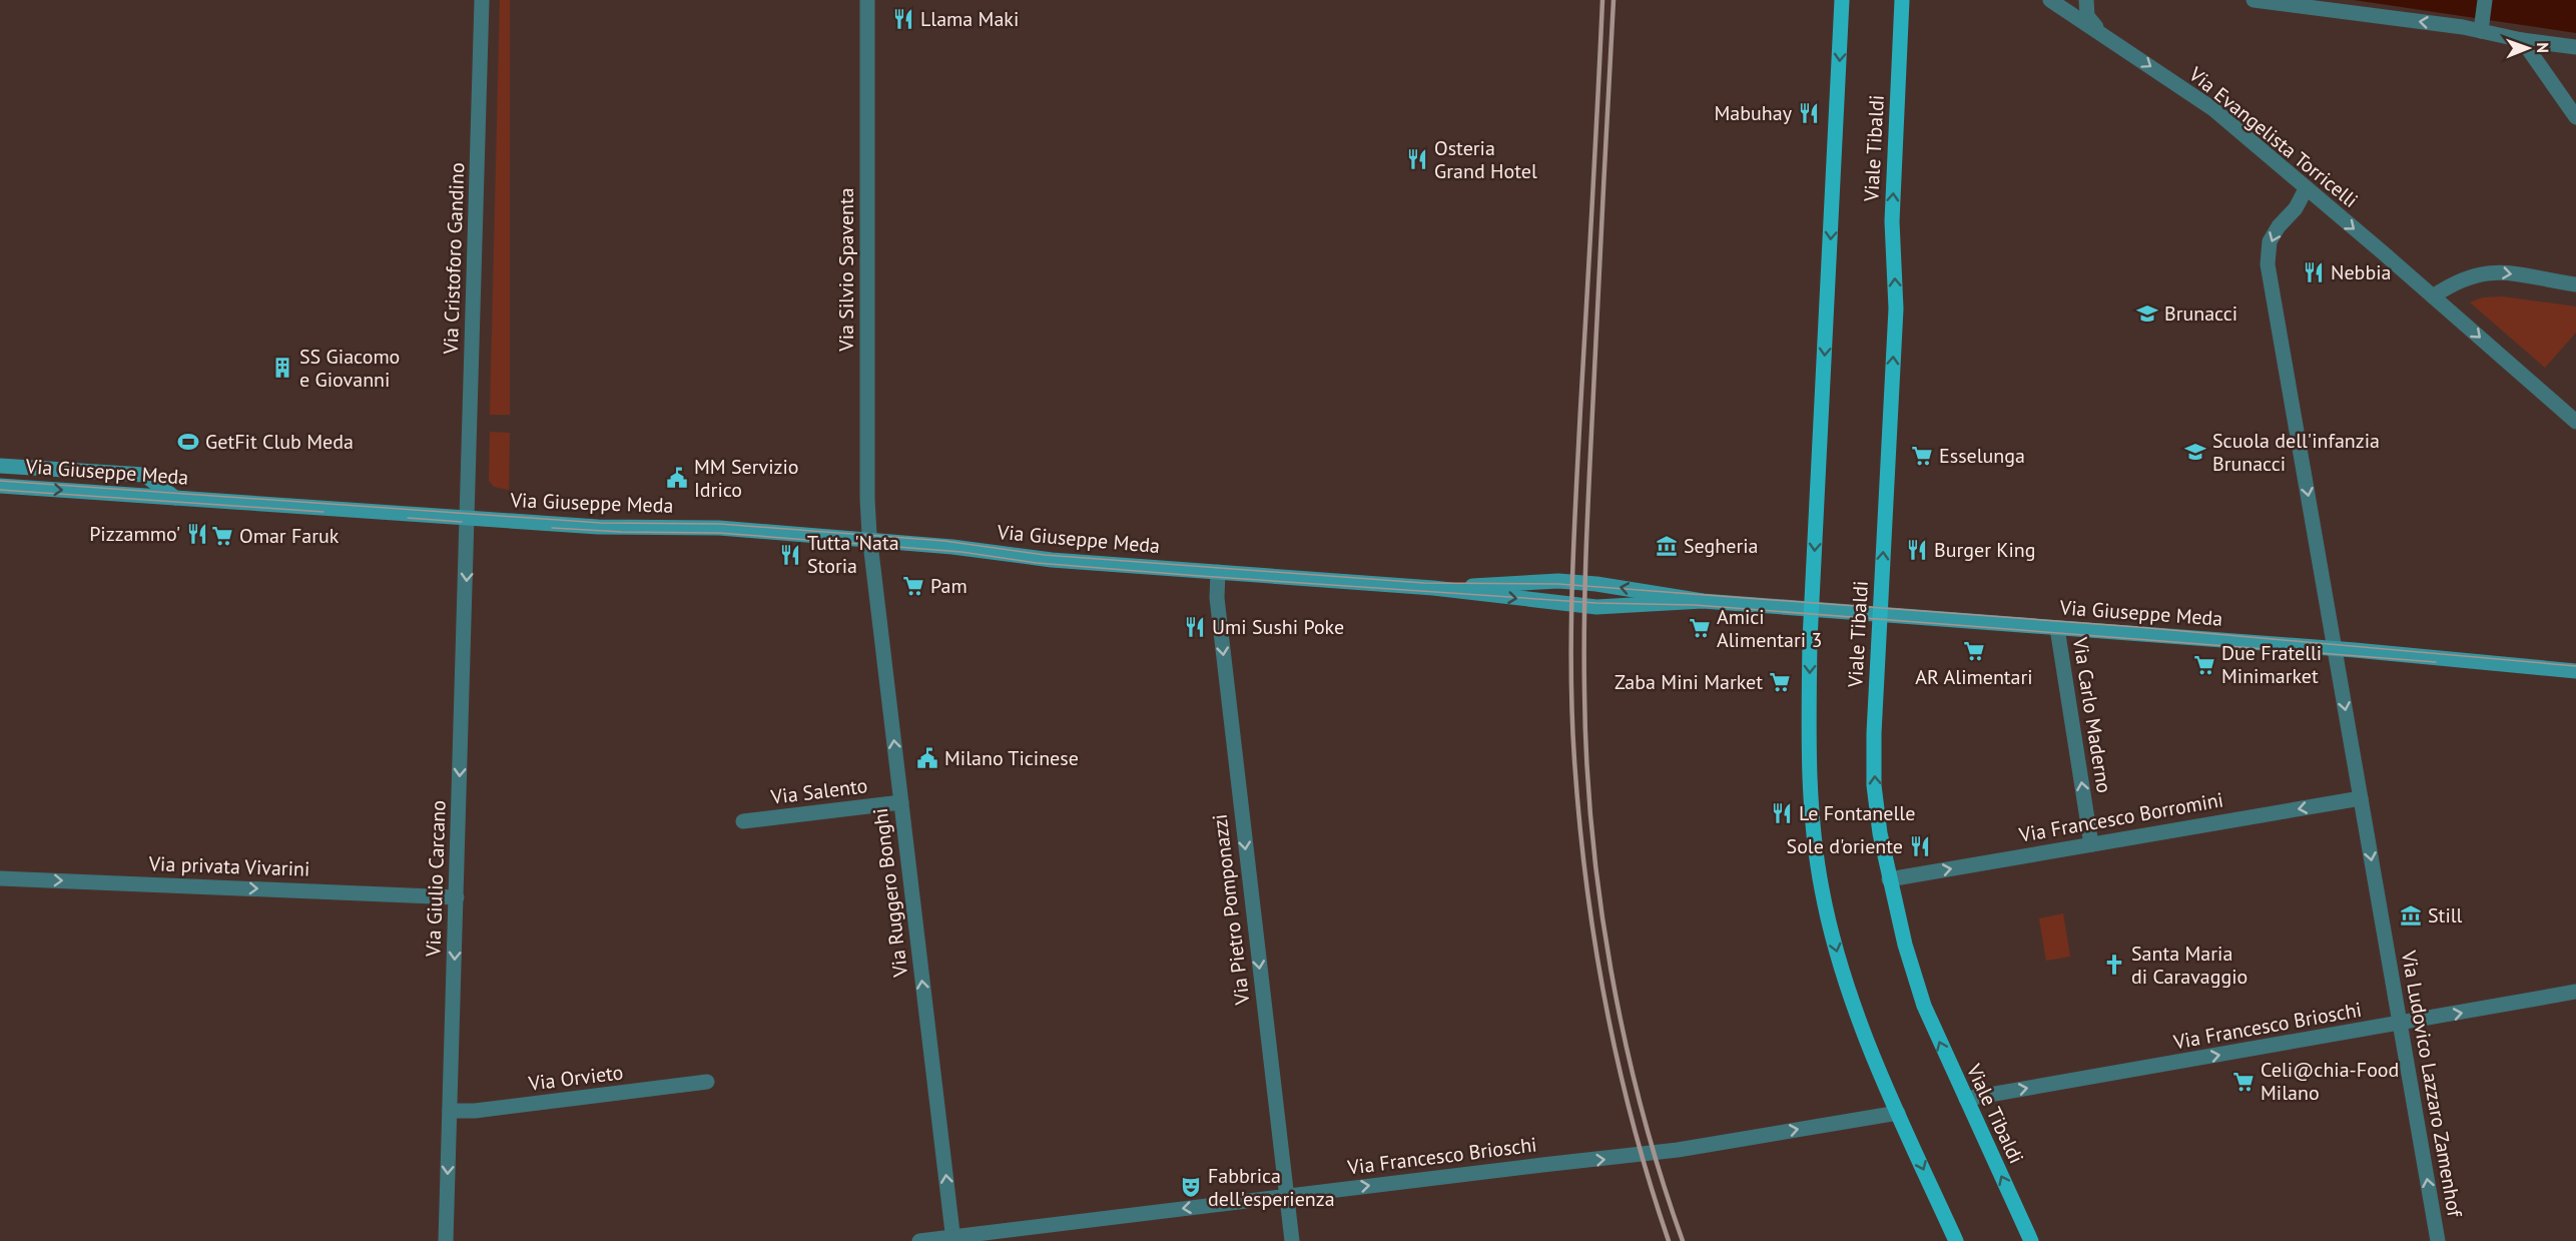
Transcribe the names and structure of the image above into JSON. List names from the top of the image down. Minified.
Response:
{"streets":{"main road":["Viale Tibaldi"],"street":["Via Evangelista Torricelli","Via Cristoforo Gandino","Via Silvio Spaventa","Via Giuseppe Meda","Via Carlo Maderno","Via Salento","Via Francesco Borromini","Via privata Vivarini","Via Giulio Carcano","Via Ruggero Bonghi","Via Pietro Pomponazzi","Via Francesco Brioschi","Via Orvieto","Via Ludovico Lazzaro Zamenhof"]},"crossings":[["Via Evangelista Torricelli","Via Ludovico Lazzaro Zamenhof"],["Viale Tibaldi","Via Giuseppe Meda"],["Viale Tibaldi","Via Francesco Borromini"],["Viale Tibaldi","Via Francesco Brioschi"],["Via Cristoforo Gandino","Via Giuseppe Meda"],["Via Cristoforo Gandino","Via Giulio Carcano"],["Via Silvio Spaventa","Via Giuseppe Meda"],["Via Silvio Spaventa","Via Ruggero Bonghi"],["Via Giuseppe Meda","Via Carlo Maderno"],["Via Giuseppe Meda","Via Giulio Carcano"],["Via Giuseppe Meda","Via Ruggero Bonghi"],["Via Giuseppe Meda","Via Pietro Pomponazzi"],["Via Giuseppe Meda","Via Ludovico Lazzaro Zamenhof"],["Via Carlo Maderno","Via Francesco Borromini"],["Via Salento","Via Ruggero Bonghi"],["Via Francesco Borromini","Via Ludovico Lazzaro Zamenhof"],["Via privata Vivarini","Via Giulio Carcano"],["Via Giulio Carcano","Via Orvieto"],["Via Ruggero Bonghi","Via Francesco Brioschi"],["Via Pietro Pomponazzi","Via Francesco Brioschi"],["Via Francesco Brioschi","Via Ludovico Lazzaro Zamenhof"]],"one_way":["Via Evangelista Torricelli","Via Carlo Maderno","Via privata Vivarini","Via Giulio Carcano","Via Ruggero Bonghi","Via Pietro Pomponazzi"],"places":{"restaurant":["Llama Maki","Mabuhay","Osteria Grand Hotel","Nebbia","Pizzammo'","Burger King","Tutta 'Nata Storia","Umi Sushi Poke","Le Fontanelle","Sole d'oriente"],"school or university":["Brunacci","Scuola dell'infanzia Brunacci"],"building":["SS Giacomo e Giovanni"],"sports":["GetFit Club Meda"],"supermarket":["Esselunga","Omar Faruk","Pam","Amici Alimentari 3","AR Alimentari","Due Fratelli Minimarket","Zaba Mini Market","Celi@chia-Food Milano"],"public building":["MM Servizio Idrico","Milano Ticinese"],"museum":["Segheria","Still"],"church":["Santa Maria di Caravaggio"],"theatre":["Fabbrica dell'esperienza"]},"north":"right"}
